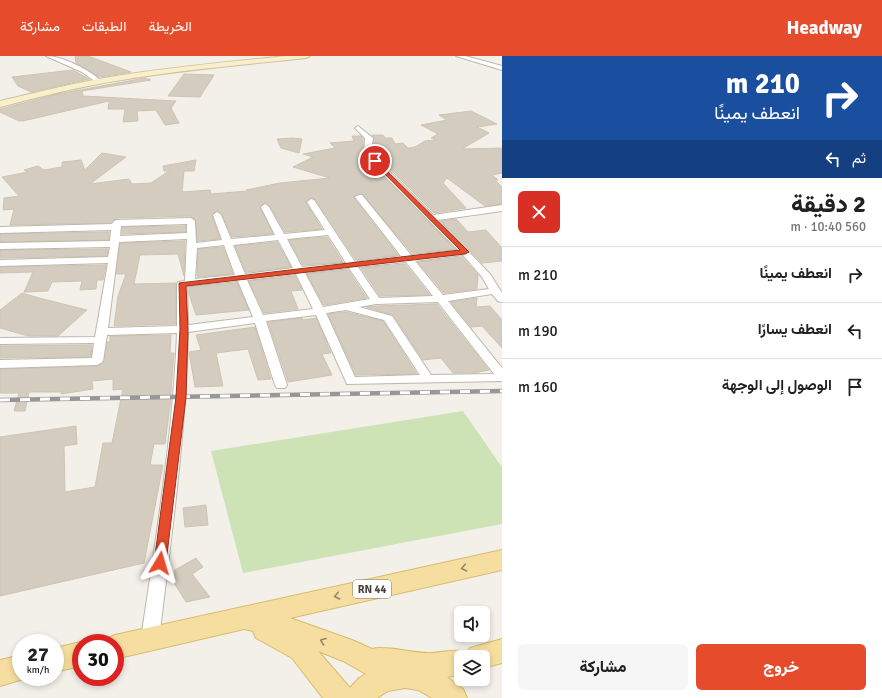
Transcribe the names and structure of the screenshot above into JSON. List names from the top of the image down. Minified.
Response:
{"streets":{"main road":["RN 44"]},"page":{"header":"Headway","nav":["الخريطة","الطبقات","مشاركة"],"turn":["210 m","انعطف يمينًا"],"then":"ثم","heading":["2 دقيقة","560 m · 10:40"],"list":[{"name":"انعطف يمينًا","value":"210 m"},{"name":"انعطف يسارًا","value":"190 m"},{"name":"الوصول إلى الوجهة","value":"160 m"}],"speed":"27 km/h","limit":"30","buttons":["خروج","مشاركة"]}}
